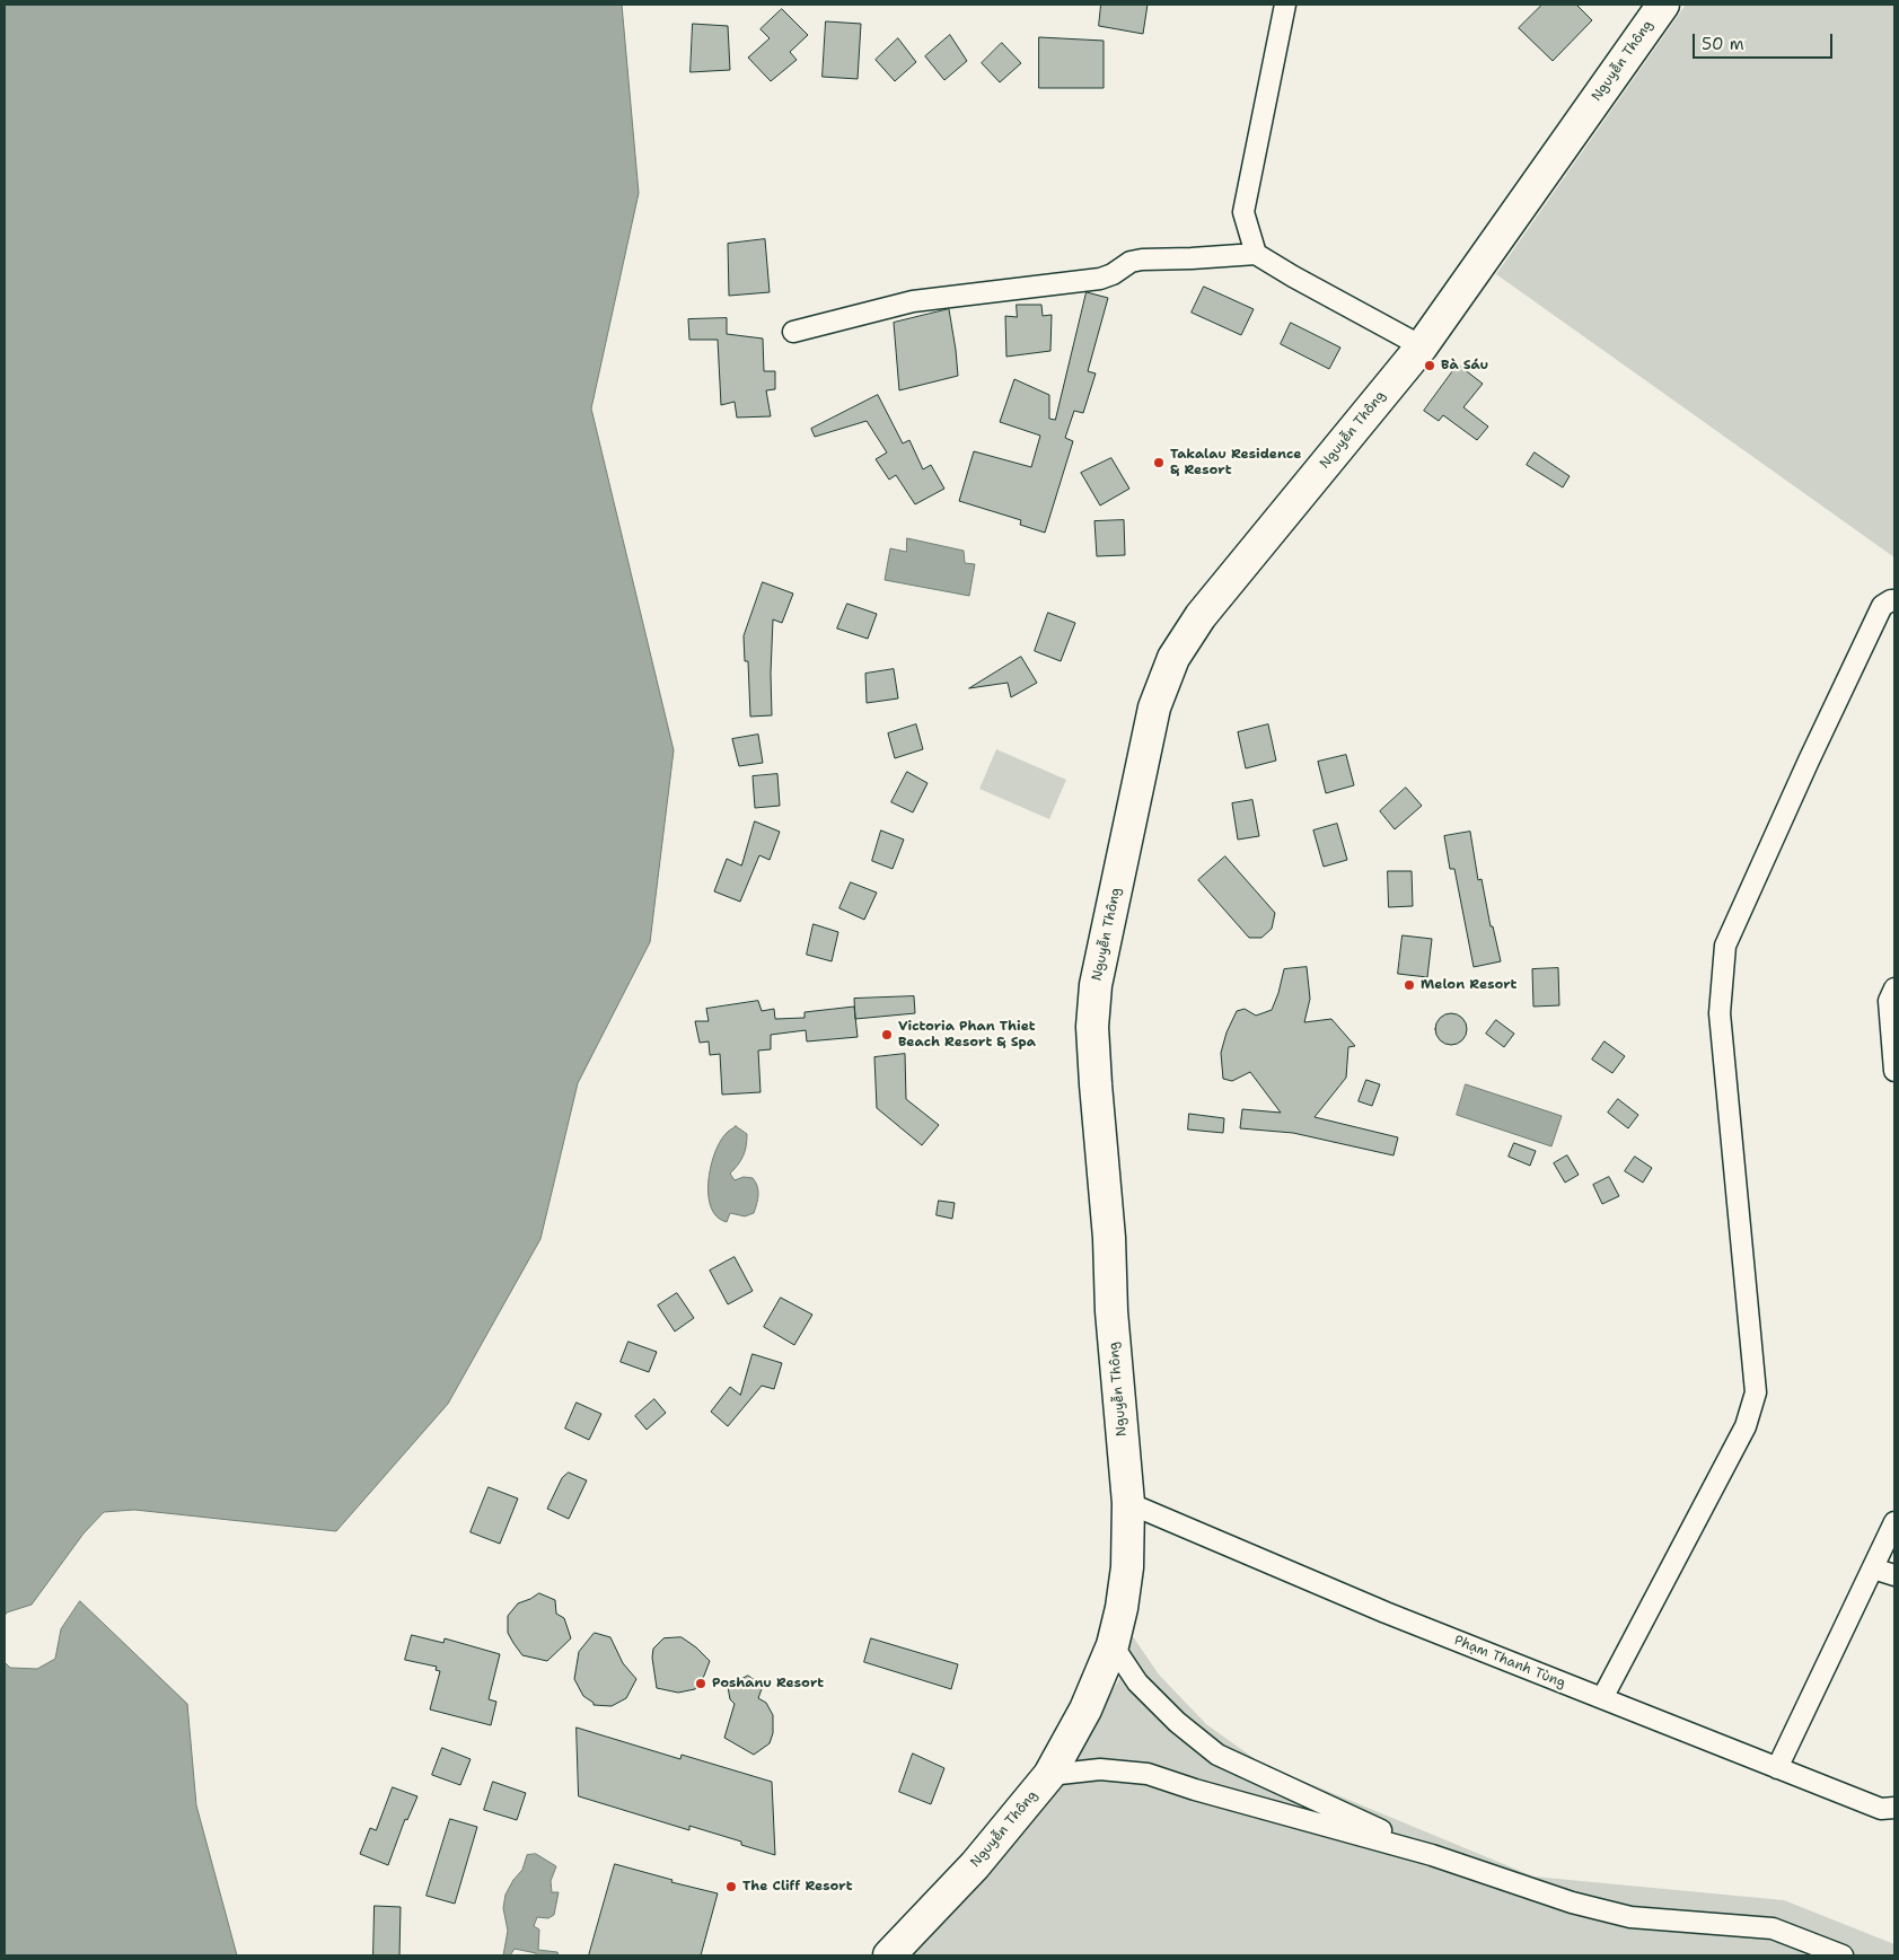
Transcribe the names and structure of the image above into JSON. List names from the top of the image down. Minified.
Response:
{"streets":{"main road":["Nguyễn Thông"],"street":["Phạm Thanh Tùng"]},"crossings":[["Nguyễn Thông","Phạm Thanh Tùng"]],"places":["Bà Sáu","Takalau Residence & Resort","Melon Resort","Victoria Phan Thiet Beach Resort & Spa","Poshanu Resort","The Cliff Resort"],"scale_bar":"50 m"}
